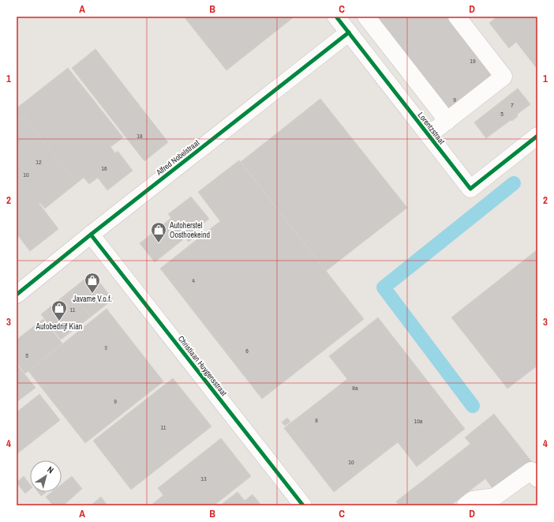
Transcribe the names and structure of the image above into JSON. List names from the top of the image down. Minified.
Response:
{"streets":{"street":["Lorentzstraat","Alfred Nobelstraat","Christiaan Huygensstraat"]},"crossings":[["Lorentzstraat","Alfred Nobelstraat"],["Alfred Nobelstraat","Christiaan Huygensstraat"]],"places":{"shop":["Autoherstel Oosthoekeind","Javame V.o.f.","Autobedrijf Kian"]},"house_numbers":["19","9","7","5","18","12","16","10","4","11","3","6","5","8a","9","8","10a","11","10","13"],"north":"top right","grid":{"columns":["A","B","C","D"],"rows":["1","2","3","4"]}}
